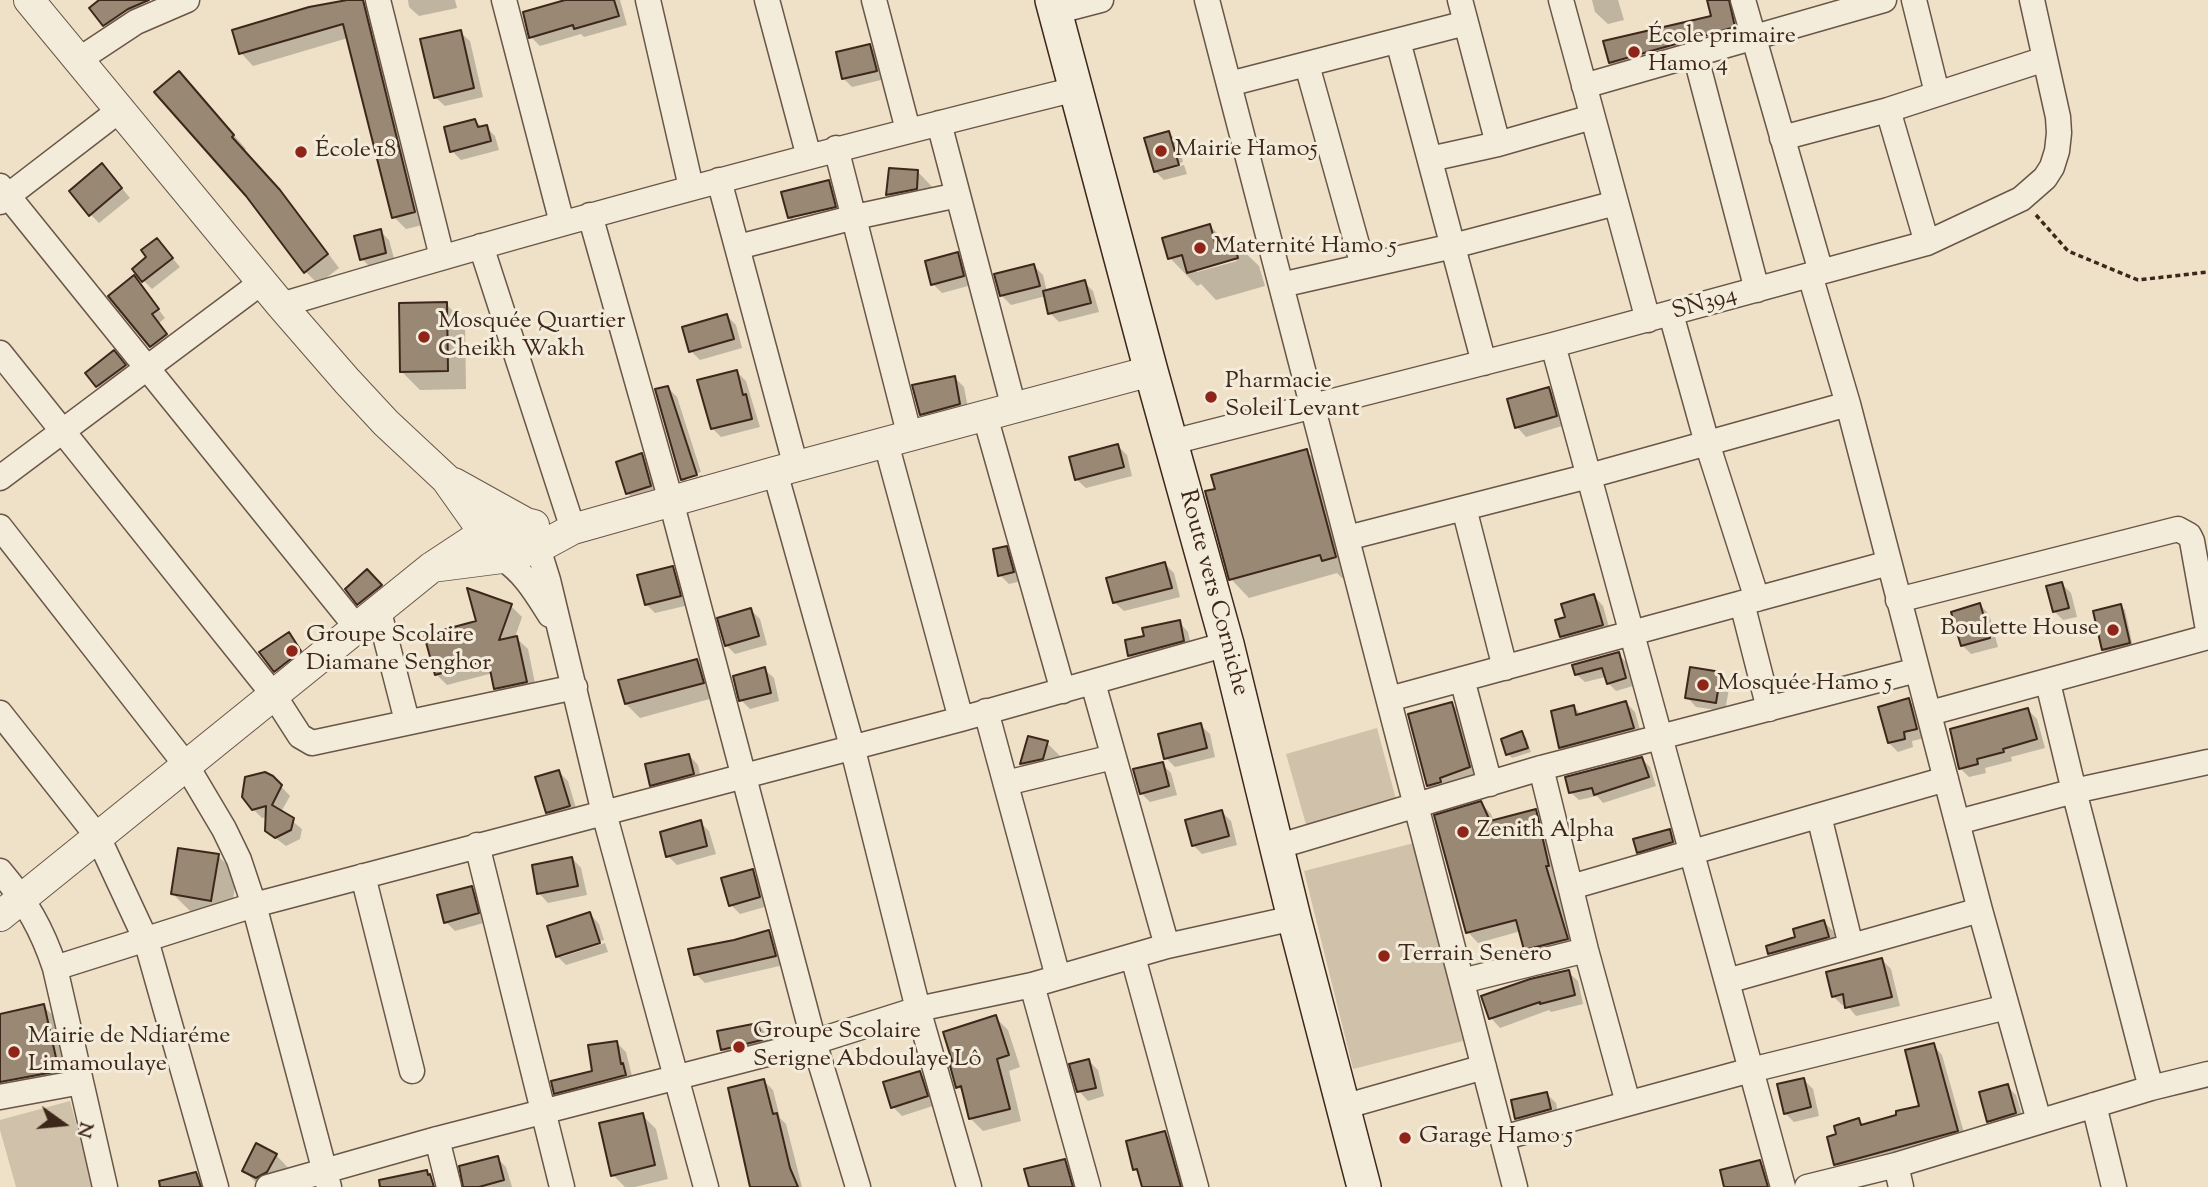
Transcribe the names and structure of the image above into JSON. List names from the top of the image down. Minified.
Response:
{"streets":{"main road":["Route vers Corniche"],"street":["SN394"]},"crossings":[["SN394","Route vers Corniche"]],"places":["École primaire Hamo 4","Mairie Hamo5","École 18","Maternité Hamo 5","Mosquée Quartier Cheikh Wakh","Pharmacie Soleil Levant","Boulette House","Groupe Scolaire Diamane Senghor","Mosquée Hamo 5","Zenith Alpha","Terrain Senero","Groupe Scolaire Serigne Abdoulaye Lô","Mairie de Ndiaréme Limamoulaye","Garage Hamo 5"],"north":"right"}
